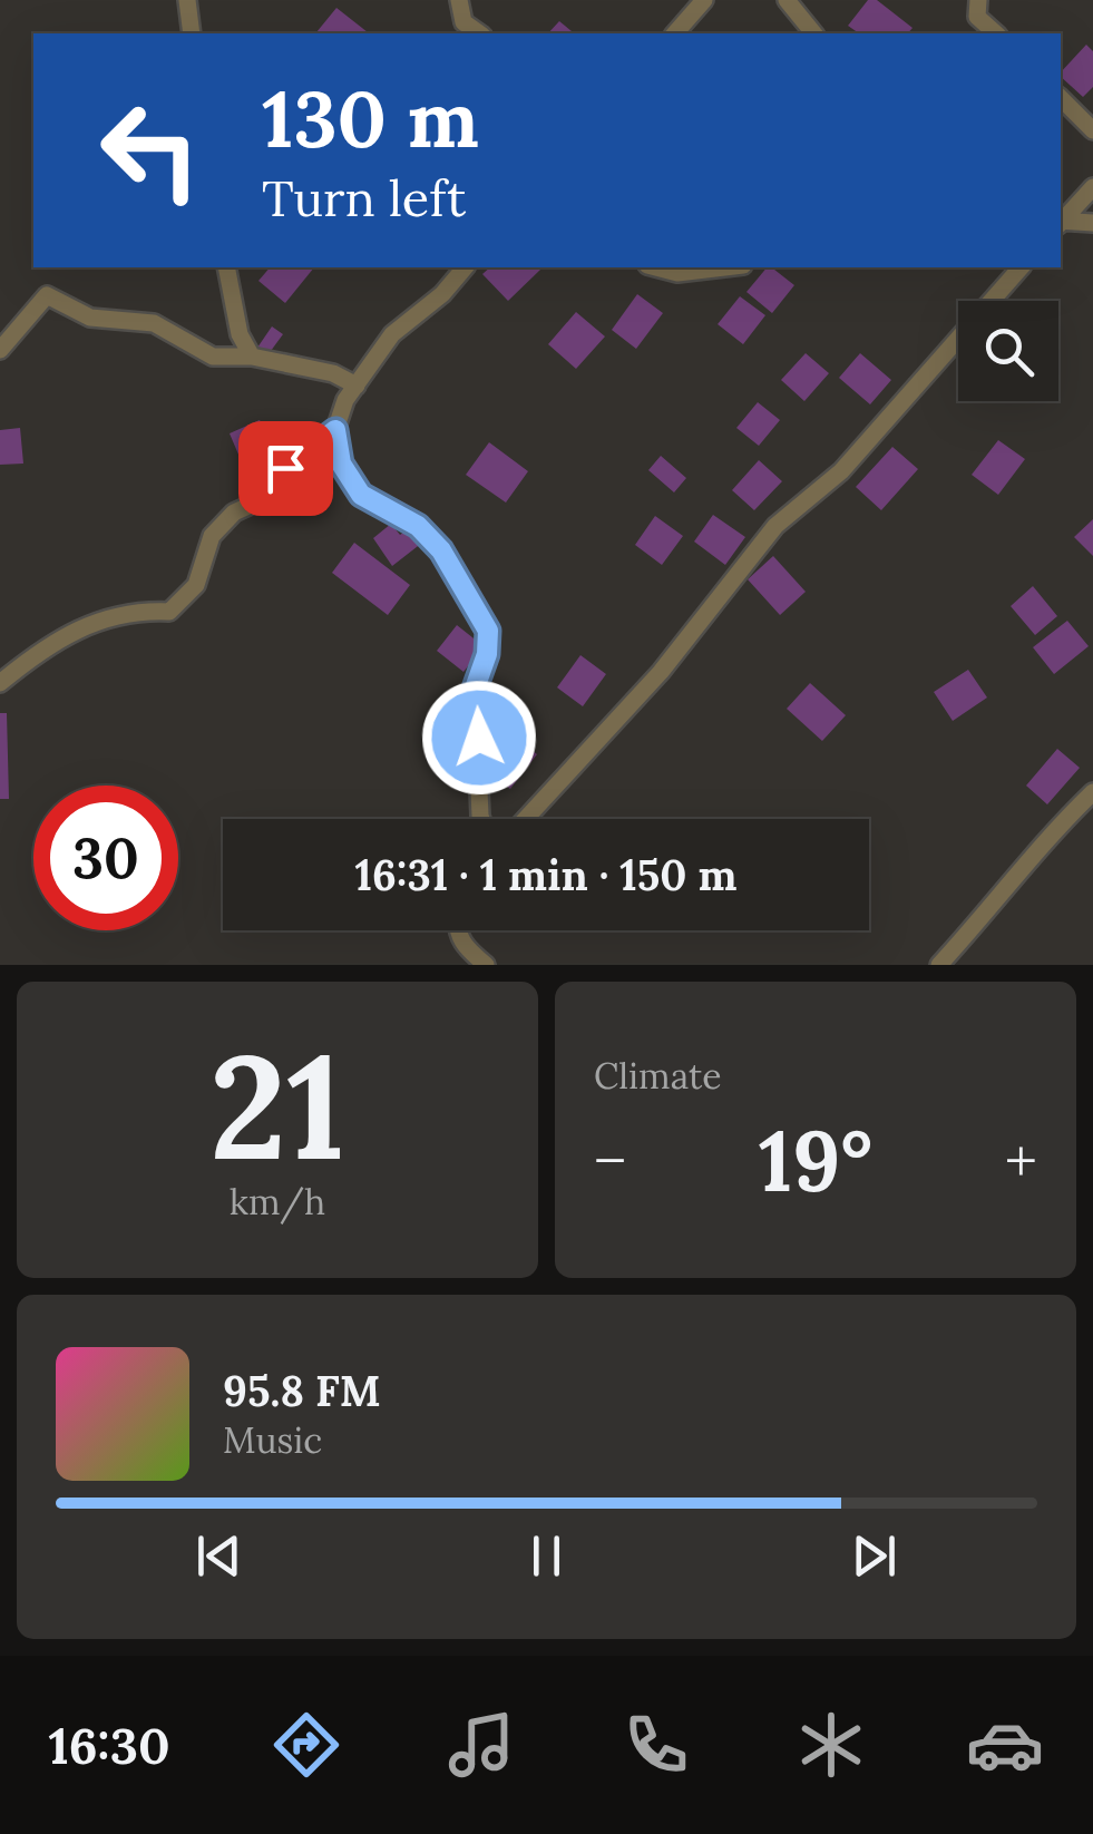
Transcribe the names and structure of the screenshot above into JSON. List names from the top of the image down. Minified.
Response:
{"page":{"turn":["130 m","Turn left"],"limit":"30","trip":"16:31 · 1 min · 150 m","tile":[["21","km/h"],"Climate"],"heat":["−","19°","+"],"song":["95.8 FM","Music"],"tabs":"16:30"}}
